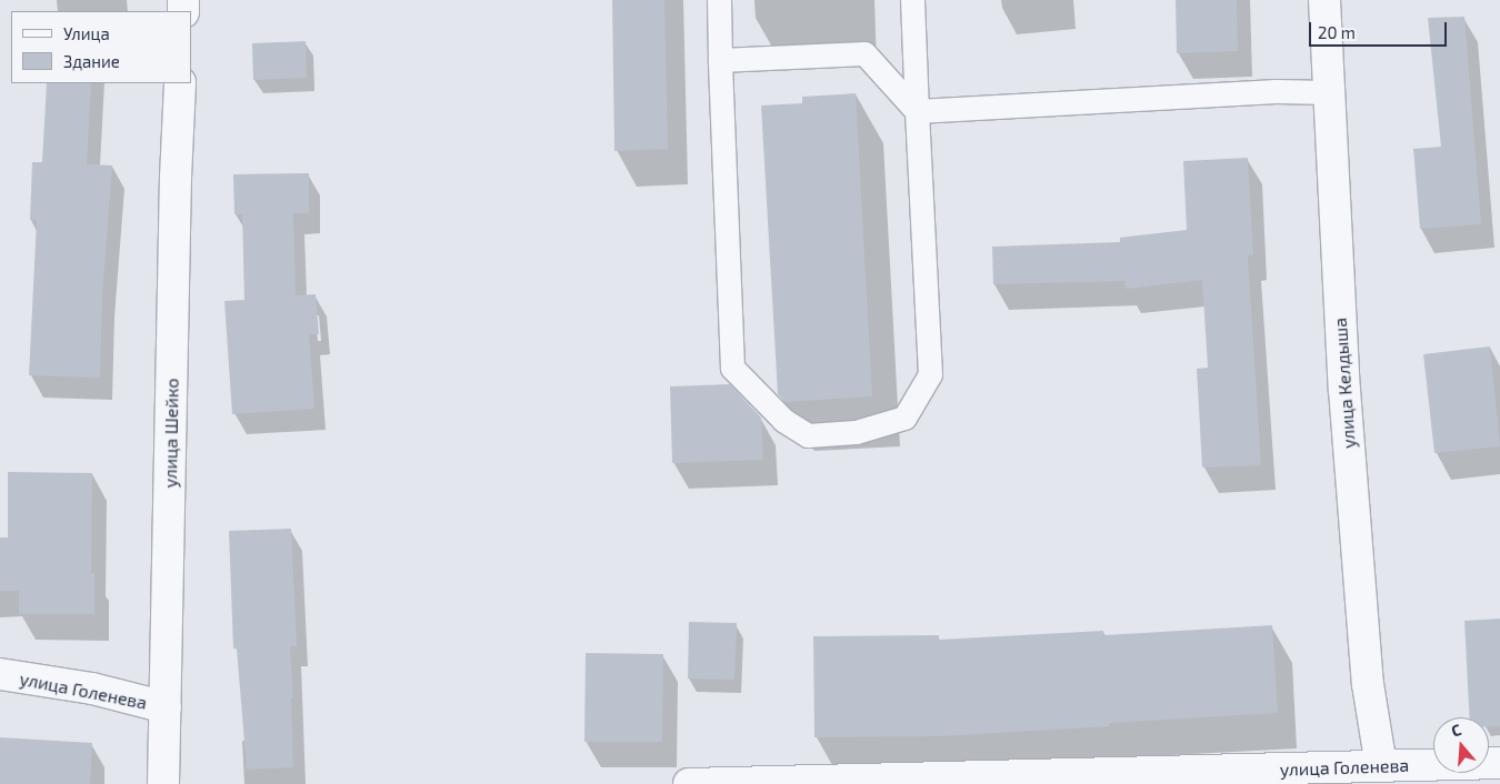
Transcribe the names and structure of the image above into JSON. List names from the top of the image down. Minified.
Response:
{"streets":{"street":["улица Келдыша","улица Шейко","улица Голенева"]},"crossings":[["улица Келдыша","улица Голенева"],["улица Шейко","улица Голенева"]],"legend":["Улица","Здание"],"scale_bar":"20 m","north":"top"}
